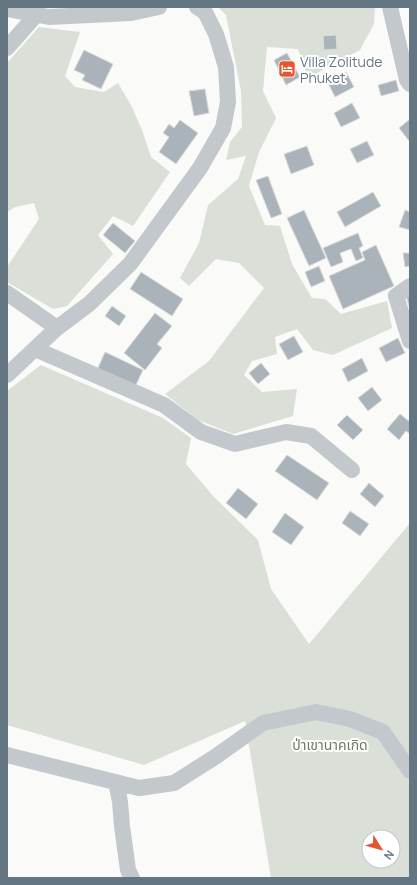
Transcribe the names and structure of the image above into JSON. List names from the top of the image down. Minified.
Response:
{"parks":["ป่าเขานาคเกิด"],"places":{"hotel":["Villa Zolitude Phuket"]},"north":"bottom right"}
